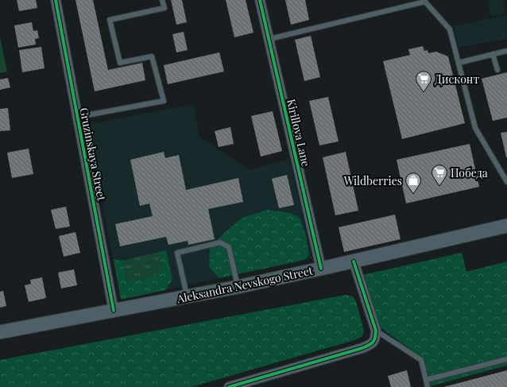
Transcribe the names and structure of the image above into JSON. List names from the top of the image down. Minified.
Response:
{"streets":{"main road":["Aleksandra Nevskogo Street"],"street":["Kirillova Lane","Gruzinskaya Street"]},"crossings":[["Kirillova Lane","Aleksandra Nevskogo Street"],["Gruzinskaya Street","Aleksandra Nevskogo Street"]],"places":{"supermarket":["Дисконт","Победа"],"shop":["Wildberries"]}}
